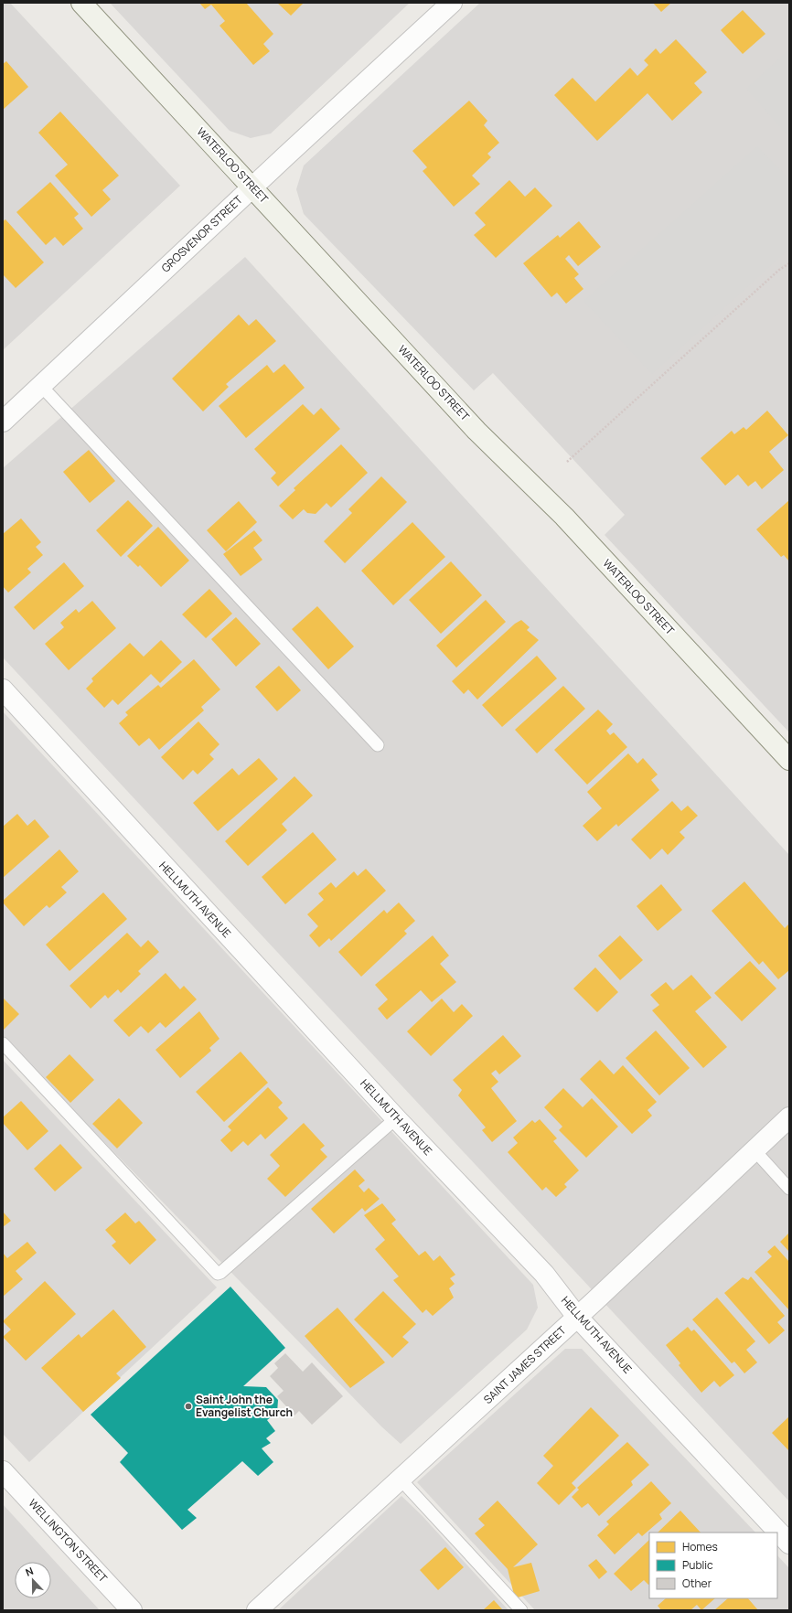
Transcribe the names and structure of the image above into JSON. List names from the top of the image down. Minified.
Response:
{"streets":{"street":["WATERLOO STREET","GROSVENOR STREET","HELLMUTH AVENUE","SAINT JAMES STREET","WELLINGTON STREET"]},"crossings":[["WATERLOO STREET","GROSVENOR STREET"],["HELLMUTH AVENUE","SAINT JAMES STREET"]],"places":["Saint John the Evangelist Church"],"legend":["Homes","Public","Other"],"north":"top"}
